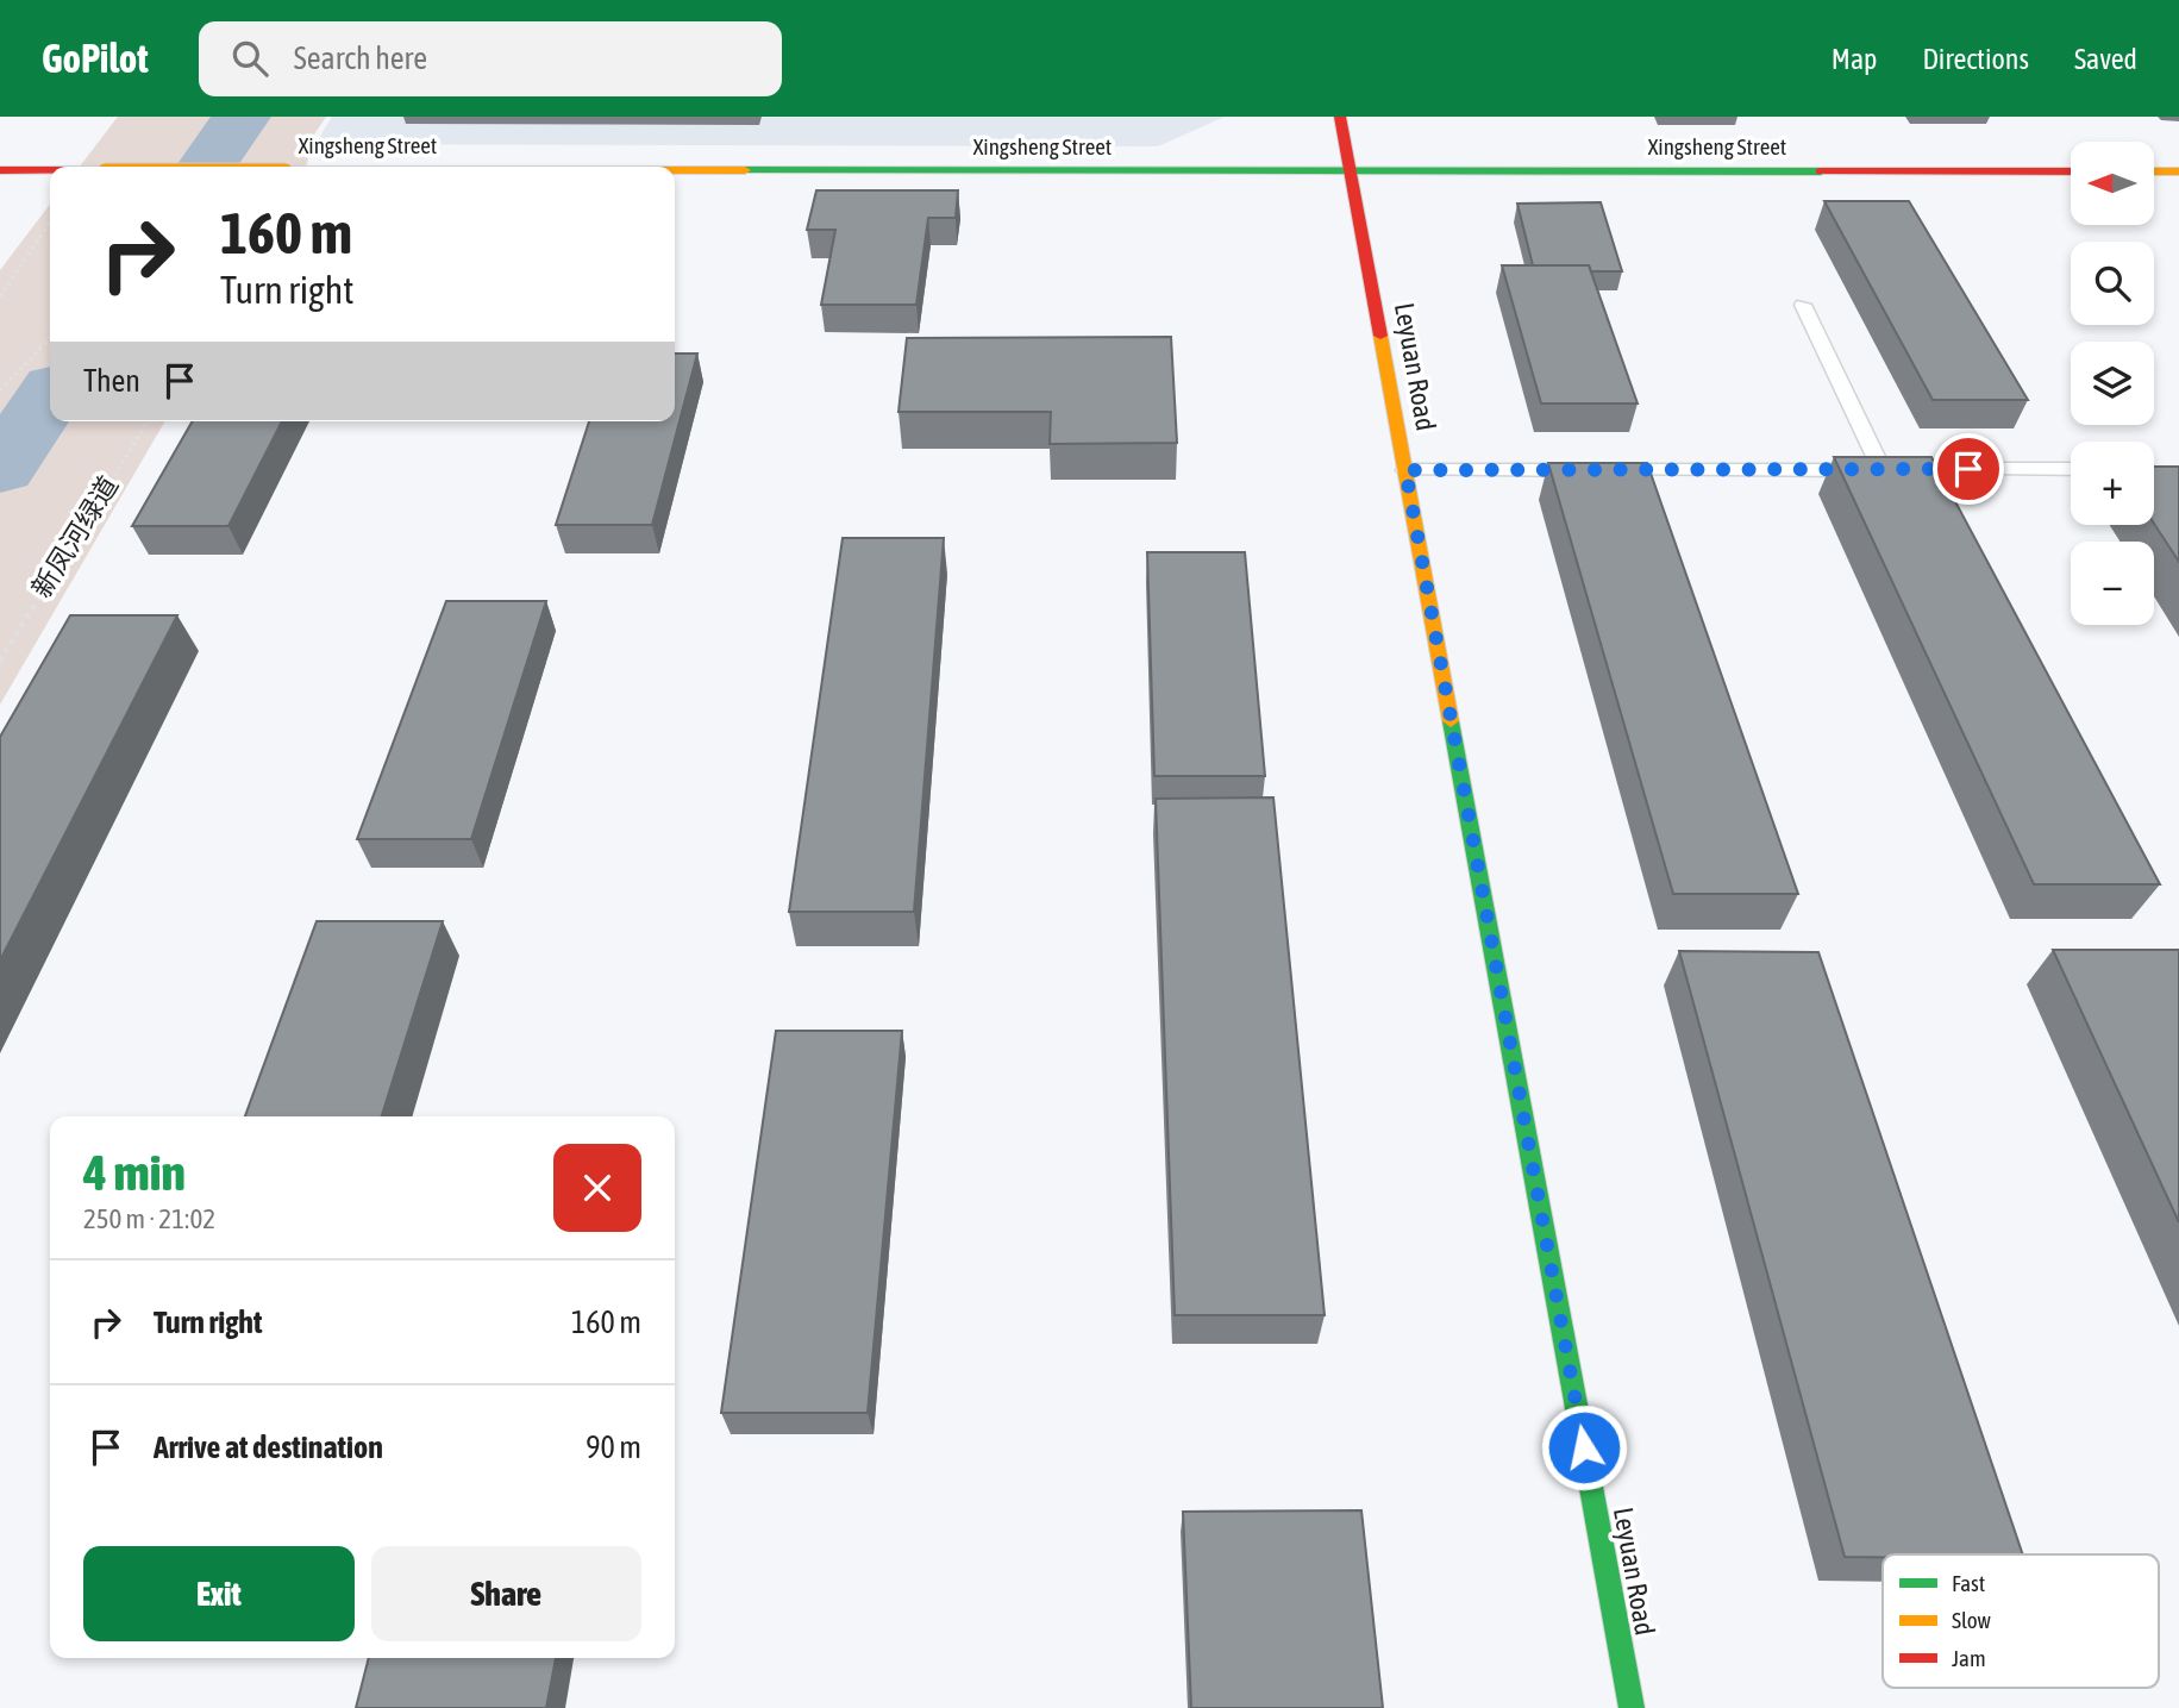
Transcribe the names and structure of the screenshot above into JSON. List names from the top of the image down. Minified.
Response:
{"streets":{"street":["Xingsheng Street","Leyuan Road"],"path":["新凤河绿道"]},"crossings":[["Xingsheng Street","Leyuan Road"]],"legend":["Fast","Slow","Jam"],"north":"left","page":{"header":"GoPilot","search":"Search here","nav":["Map","Directions","Saved"],"map_buttons":["+","−"],"turn":["160 m","Turn right"],"then":"Then","heading":["4 min","250 m · 21:02"],"list":[{"name":"Turn right","value":"160 m"},{"name":"Arrive at destination","value":"90 m"}],"buttons":["Exit","Share"]}}
